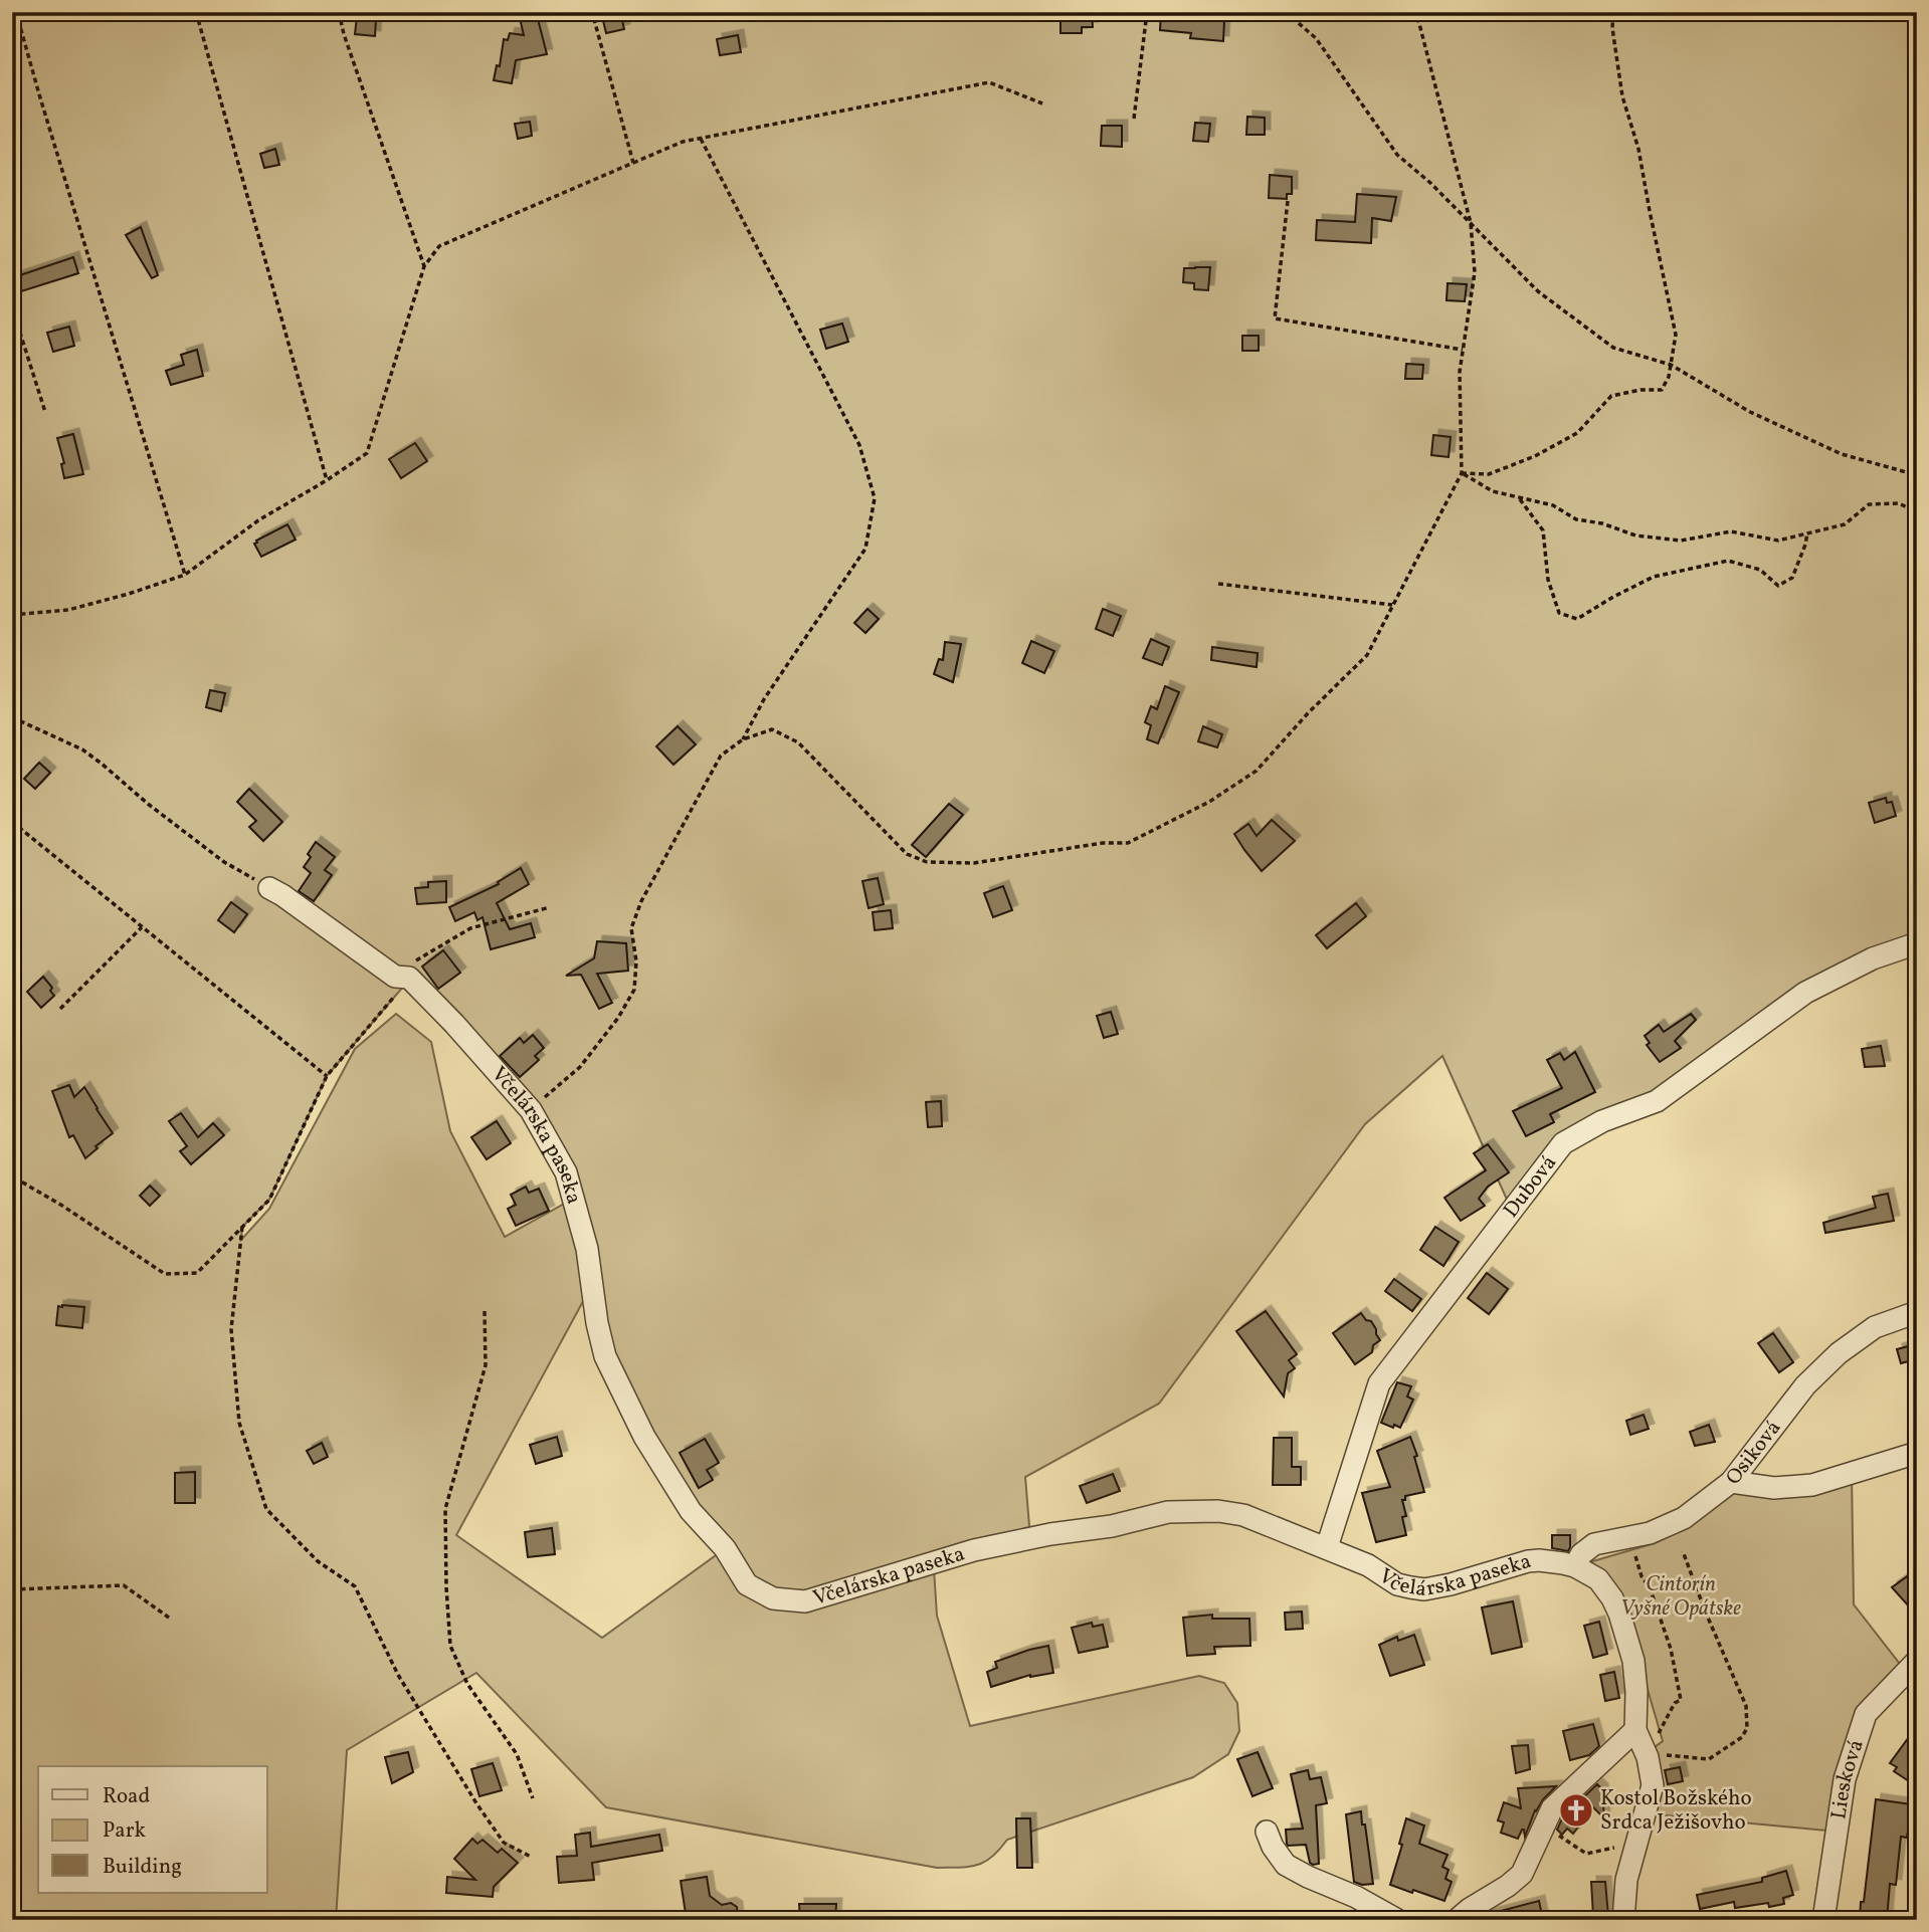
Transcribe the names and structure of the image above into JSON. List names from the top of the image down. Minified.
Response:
{"streets":{"street":["Včelárska paseka","Dubová","Osiková","Liesková"]},"crossings":[["Včelárska paseka","Dubová"],["Včelárska paseka","Osiková"]],"parks":["Cintorín Vyšné Opátske"],"places":{"church":["Kostol Božského Srdca Ježišovho"]},"legend":["Road","Park","Building"]}
